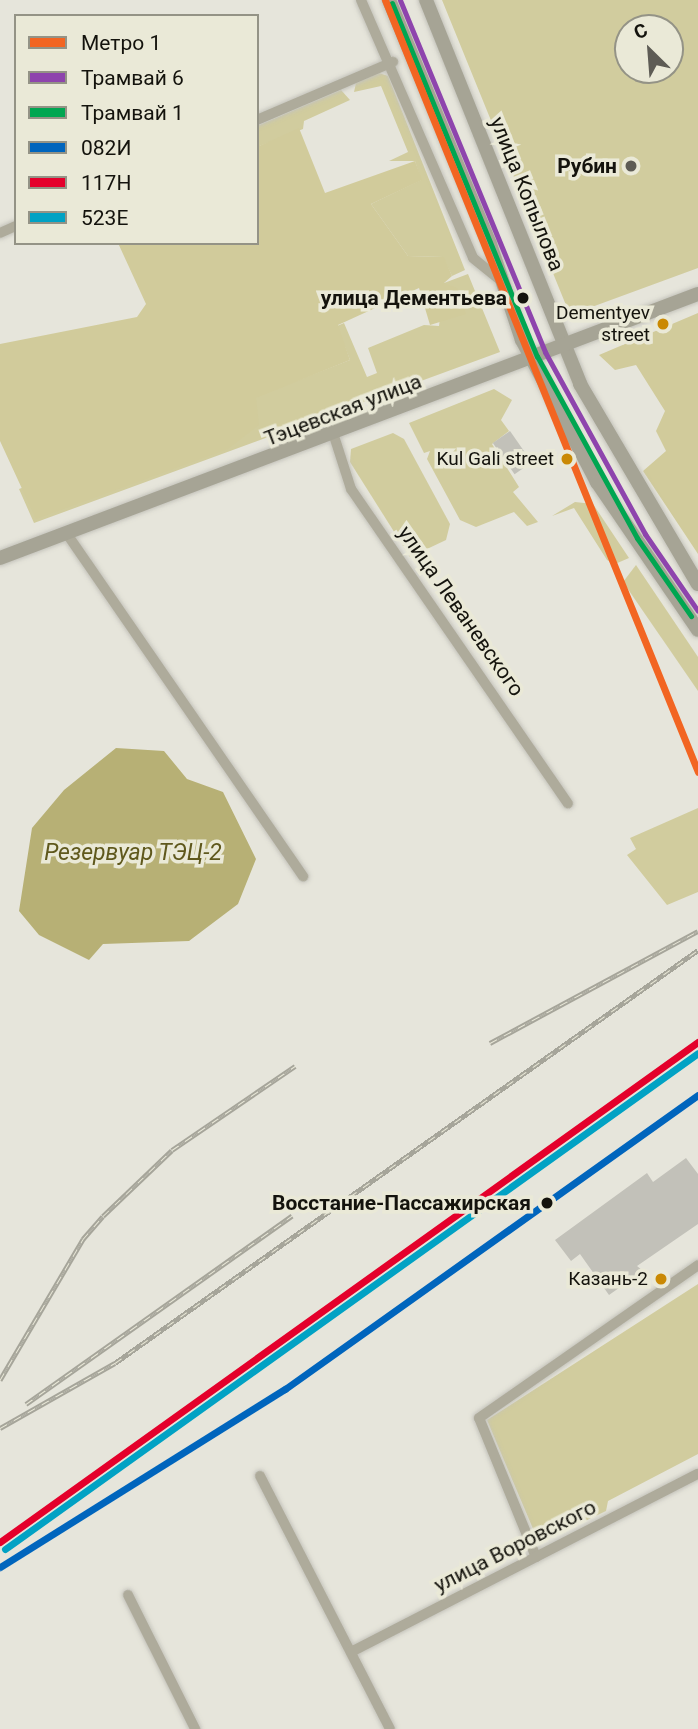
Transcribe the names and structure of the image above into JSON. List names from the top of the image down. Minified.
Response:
{"streets":{"main road":["улица Копылова","Тэцевская улица"],"street":["улица Леваневского","улица Воровского"]},"crossings":[["улица Копылова","Тэцевская улица"],["Тэцевская улица","улица Леваневского"]],"water":["Резервуар ТЭЦ-2"],"places":["Рубин","улица Дементьева","Dementyev street","Kul Gali street","Восстание-Пассажирская","Казань-2"],"lines":["metro line 1","tram line 6","tram line 1","transit line 117Н","transit line 523Е","transit line 082И"],"legend":["Метро 1","Трамвай 6","Трамвай 1","082И","117Н","523Е"],"north":"top left"}
